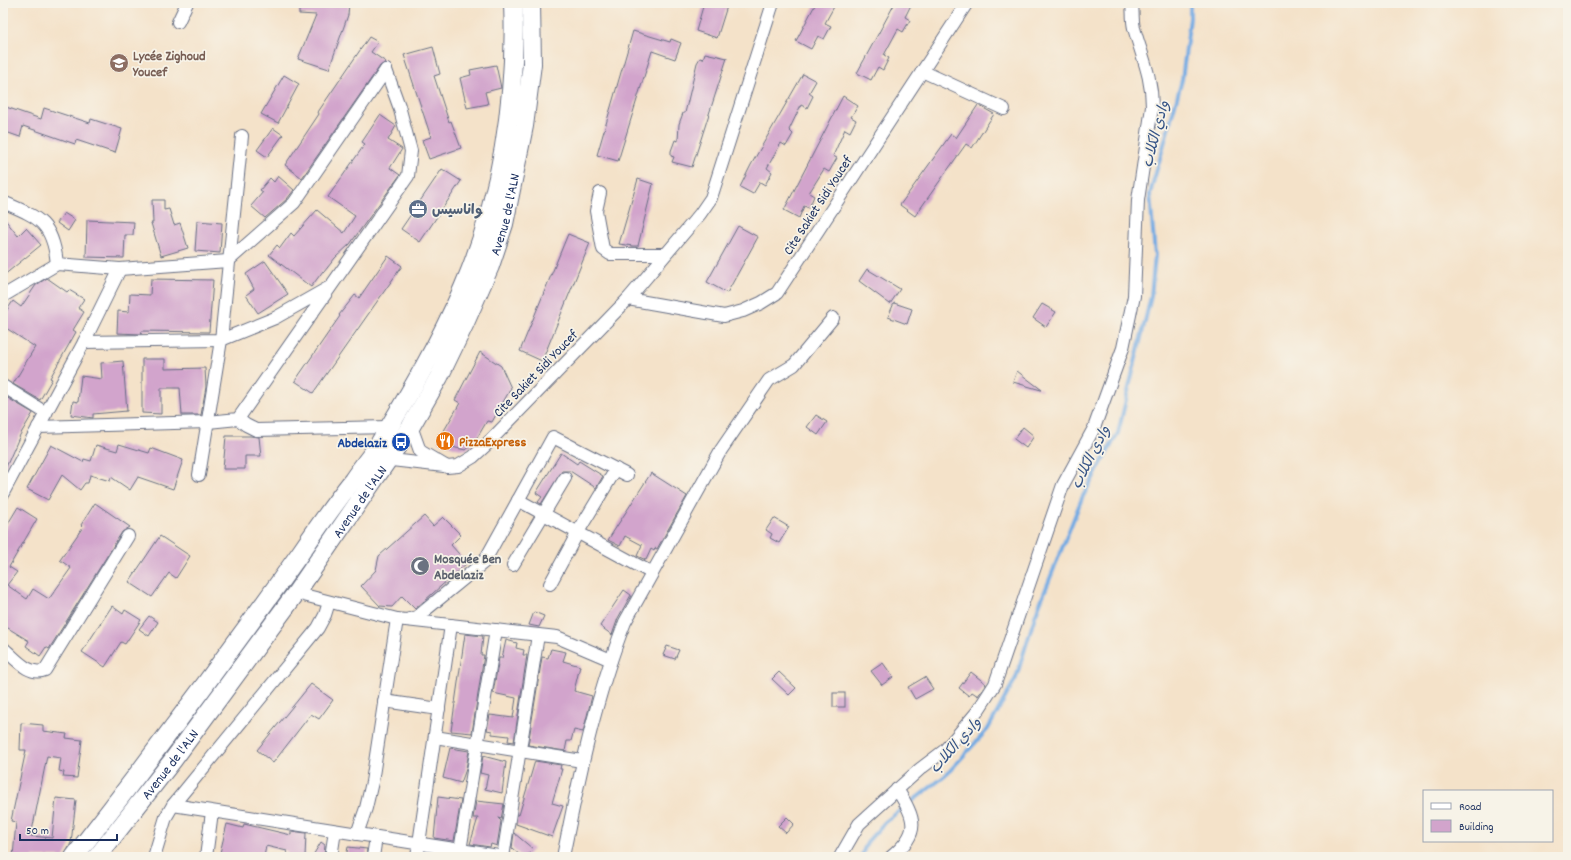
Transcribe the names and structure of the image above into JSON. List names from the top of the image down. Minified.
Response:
{"streets":{"main road":["Avenue de l'ALN"],"street":["Cite Sakiet Sidi Youcef"]},"crossings":[["Cite Sakiet Sidi Youcef","Avenue de l'ALN"]],"water":["وادي الكلاب"],"places":{"school or university":["Lycée Zighoud Youcef"],"office":["واناسيس"],"restaurant":["PizzaExpress"],"bus stop":["Abdelaziz"],"mosque":["Mosquée Ben Abdelaziz"]},"legend":["Road","Building"],"scale_bar":"50 m"}
